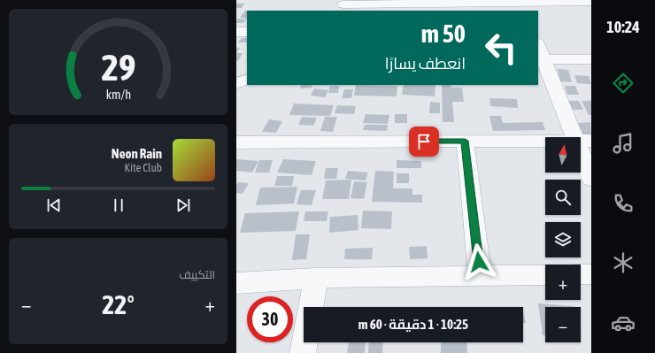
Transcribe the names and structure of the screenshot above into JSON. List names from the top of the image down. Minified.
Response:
{"north":"top","page":{"tabs":"10:24","turn":["50 m","انعطف يسارًا"],"map_buttons":["+","−"],"song":["Neon Rain","Kite Club"],"tile":"التكييف","heat":["−","22°","+"],"limit":"30","trip":"10:25 · 1 دقيقة · 60 m","gauge":["29","km/h"]}}
